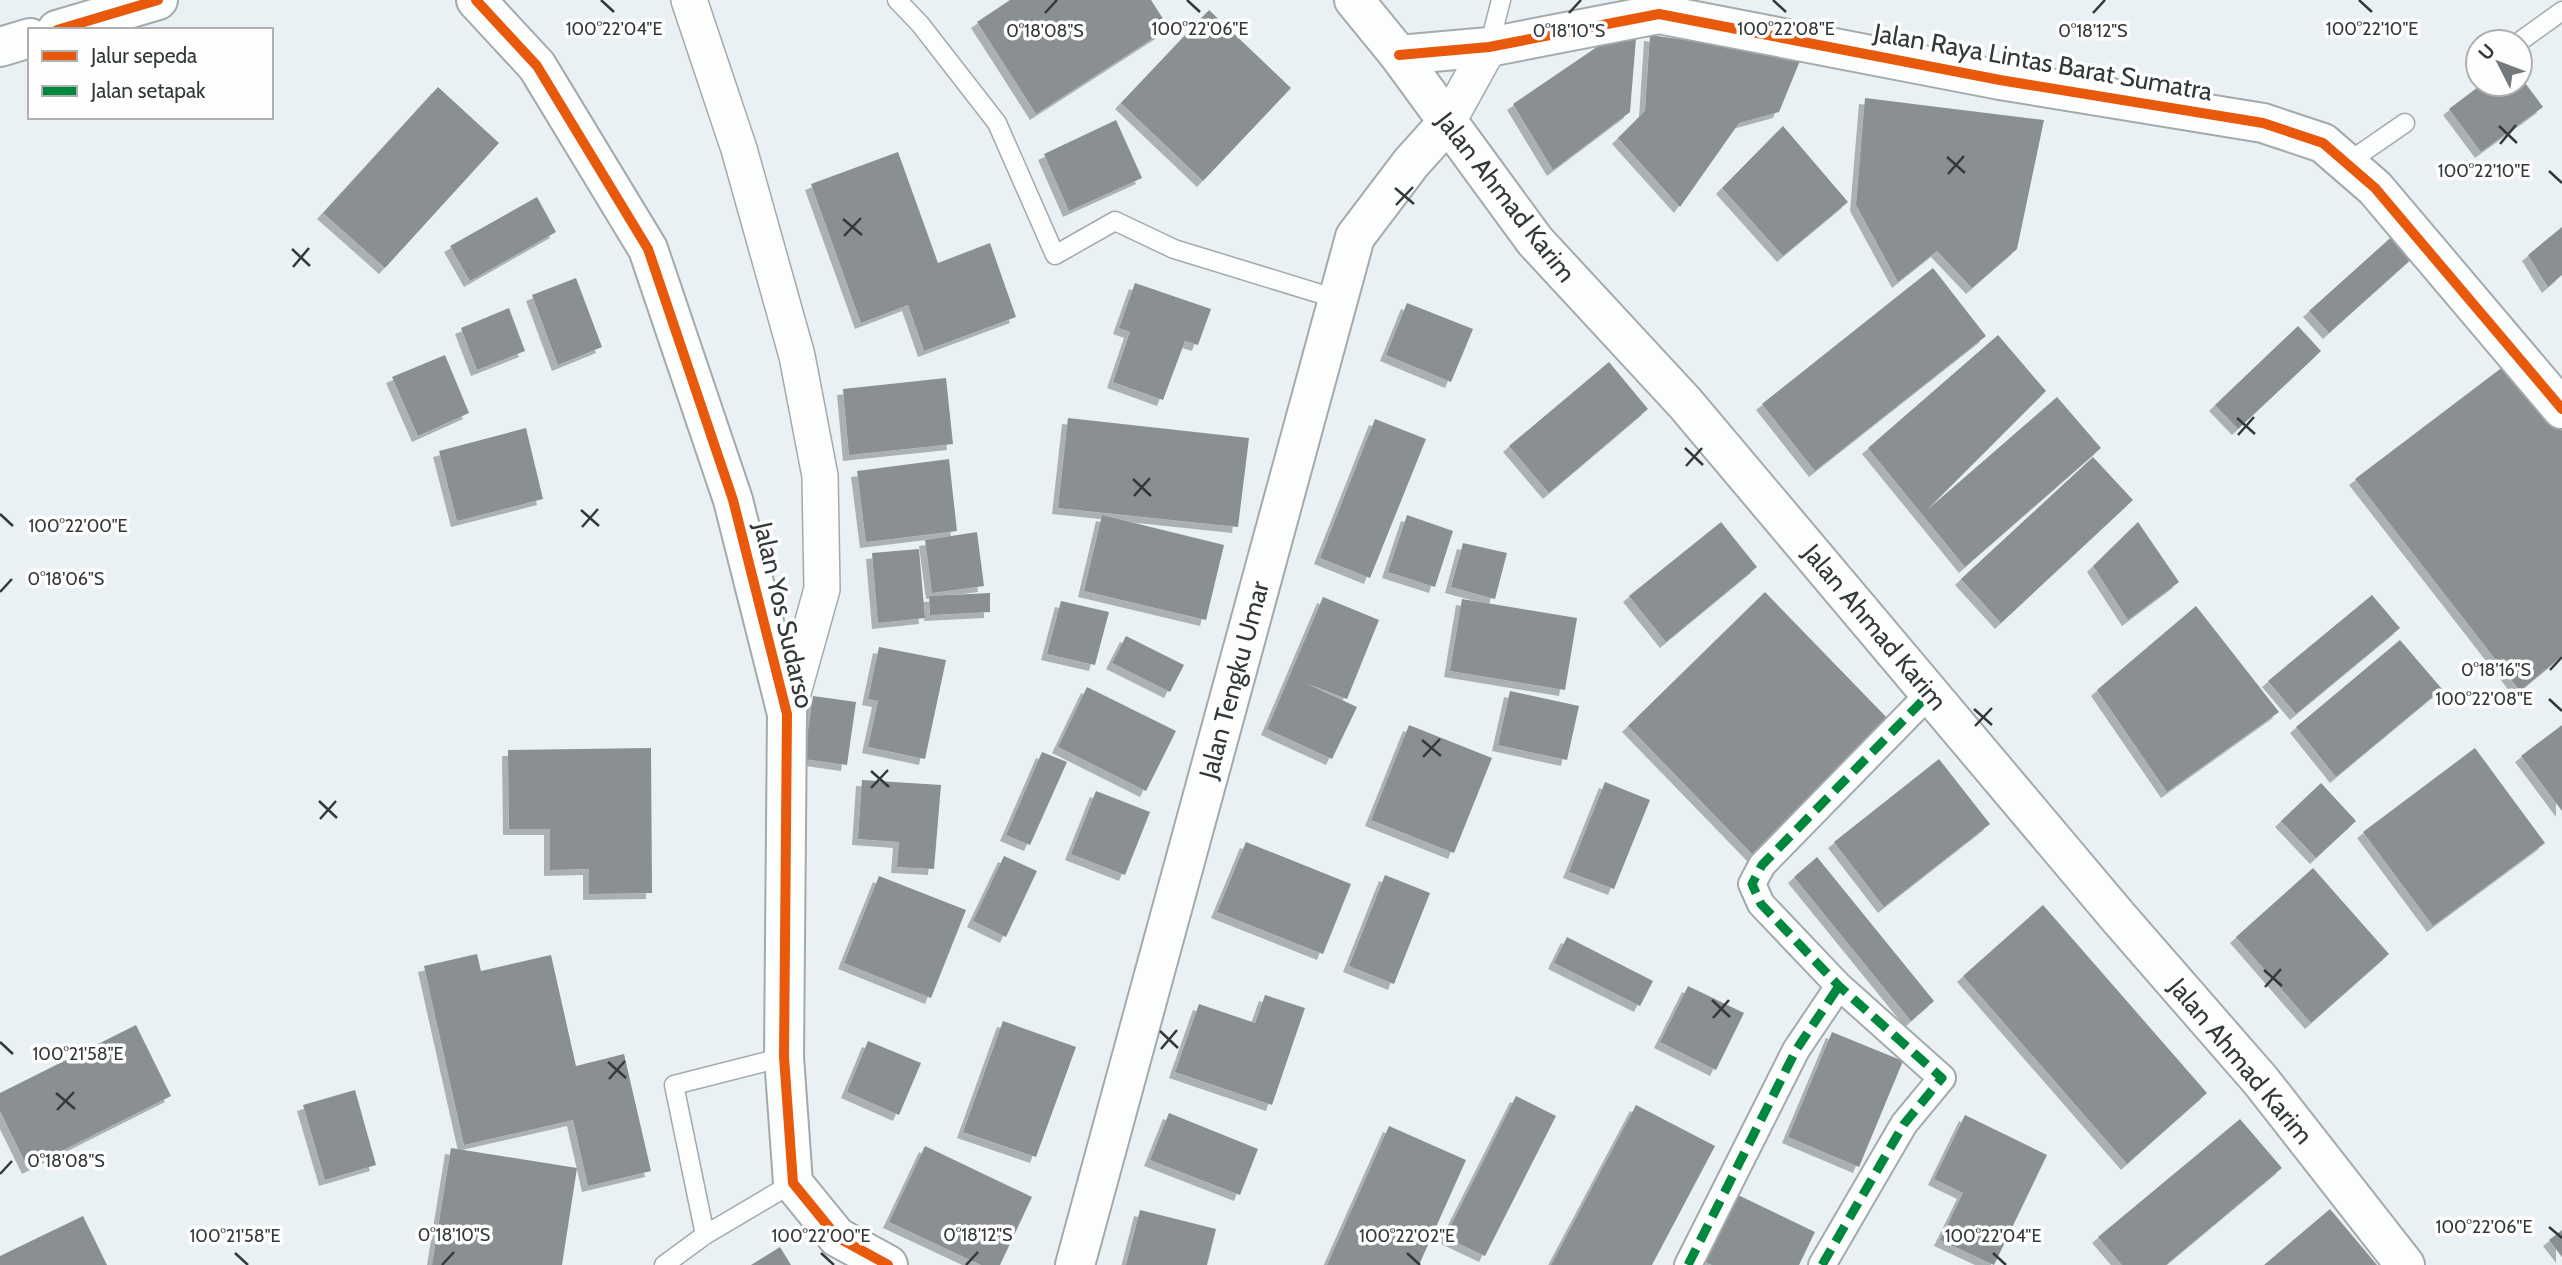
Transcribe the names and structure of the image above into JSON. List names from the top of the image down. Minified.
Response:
{"streets":{"main road":["Jalan Raya Lintas Barat Sumatra","Jalan Ahmad Karim","Jalan Yos Sudarso","Jalan Tengku Umar"]},"crossings":[["Jalan Raya Lintas Barat Sumatra","Jalan Ahmad Karim"],["Jalan Ahmad Karim","Jalan Tengku Umar"]],"legend":["Jalur sepeda","Jalan setapak"],"north":"top left","coordinates":["100°22'04\"E","100°22'06\"E","100°22'08\"E","100°22'10\"E","0°18'08\"S","0°18'10\"S","0°18'12\"S","100°22'00\"E","0°18'06\"S","0°18'16\"S","100°21'58\"E","100°22'02\"E"]}
